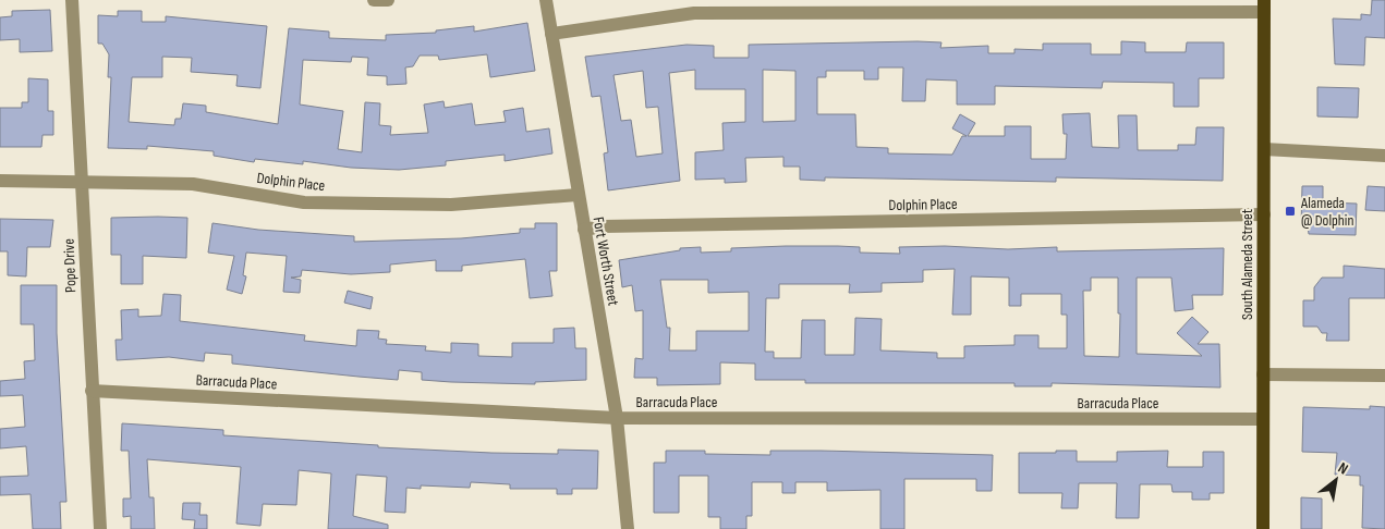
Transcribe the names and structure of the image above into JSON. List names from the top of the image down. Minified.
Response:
{"streets":{"main road":["South Alameda Street"],"street":["Dolphin Place","Fort Worth Street","Pope Drive","Barracuda Place"]},"crossings":[["Dolphin Place","Fort Worth Street"],["Dolphin Place","South Alameda Street"],["Dolphin Place","Pope Drive"],["Fort Worth Street","Barracuda Place"],["South Alameda Street","Barracuda Place"],["Pope Drive","Barracuda Place"]],"places":{"transit":["Alameda @ Dolphin"]},"north":"top right"}
